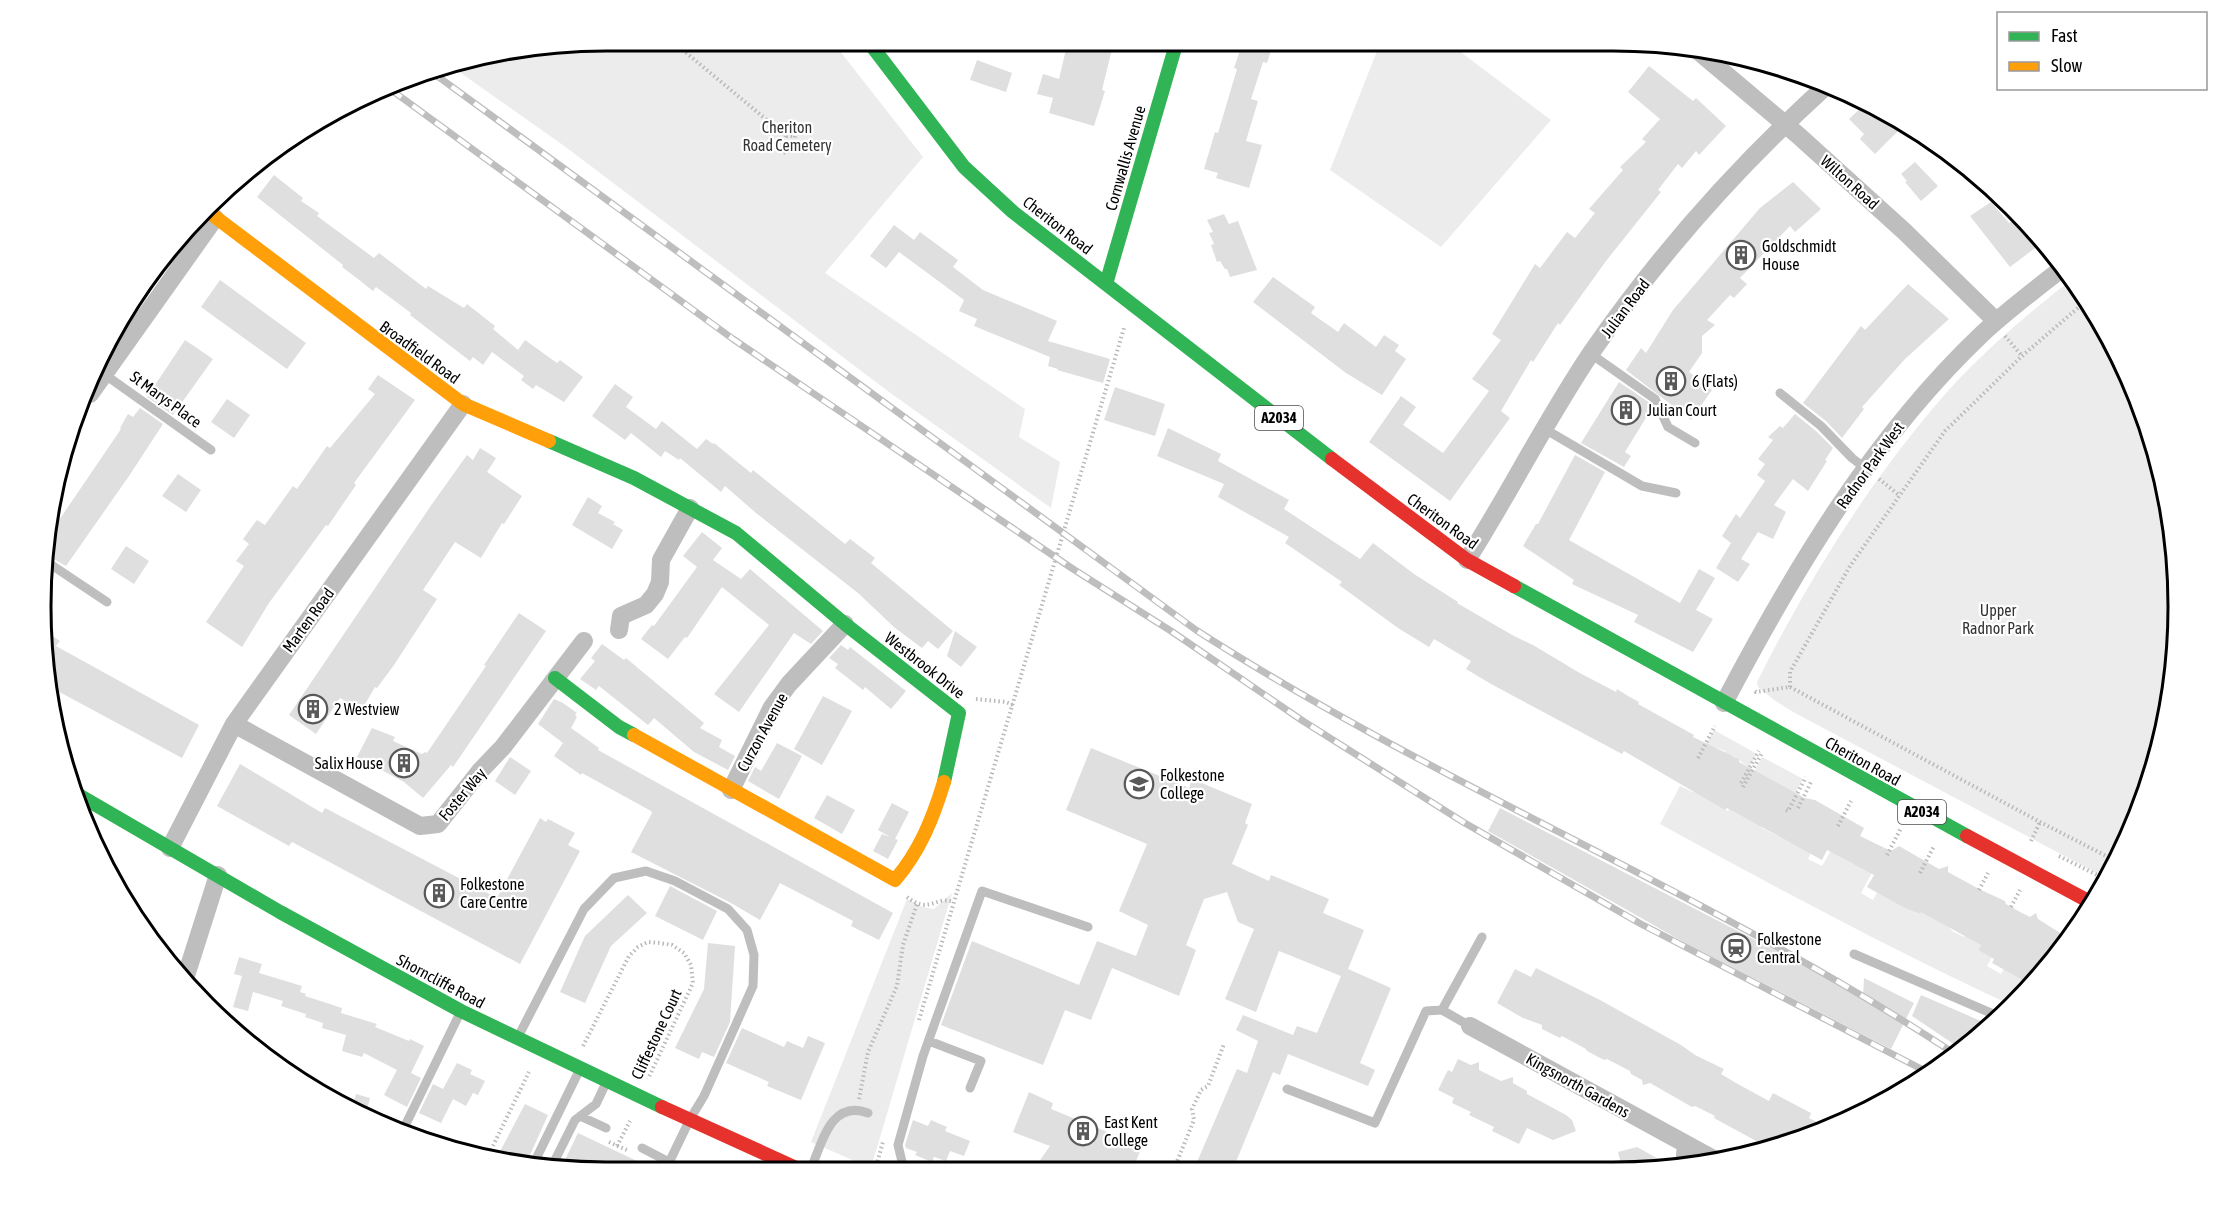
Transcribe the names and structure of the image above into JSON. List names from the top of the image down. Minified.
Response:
{"streets":{"main road":["Cornwallis Avenue","Cheriton Road","Broadfield Road","A2034","Westbrook Drive","Shorncliffe Road"],"street":["Wilton Road","Julian Road","Radnor Park West","Marten Road","Curzon Avenue","Foster Way","Kingsnorth Gardens"],"lane":["St Marys Place"],"path":["Cliffestone Court"]},"crossings":[["Cornwallis Avenue","Cheriton Road"],["Wilton Road","Julian Road"],["Wilton Road","Radnor Park West"],["Cheriton Road","Julian Road"],["Cheriton Road","Radnor Park West"],["Broadfield Road","Marten Road"],["Broadfield Road","Westbrook Drive"],["Marten Road","Foster Way"],["Marten Road","Shorncliffe Road"],["Westbrook Drive","Curzon Avenue"],["Shorncliffe Road","Cliffestone Court"]],"parks":["Cheriton Road Cemetery","Upper Radnor Park"],"places":{"building":["Goldschmidt House","6 (Flats)","Julian Court","2 Westview","Salix House","Folkestone Care Centre","East Kent College"],"school or university":["Folkestone College"],"station":["Folkestone Central"]},"legend":["Fast","Slow"]}
